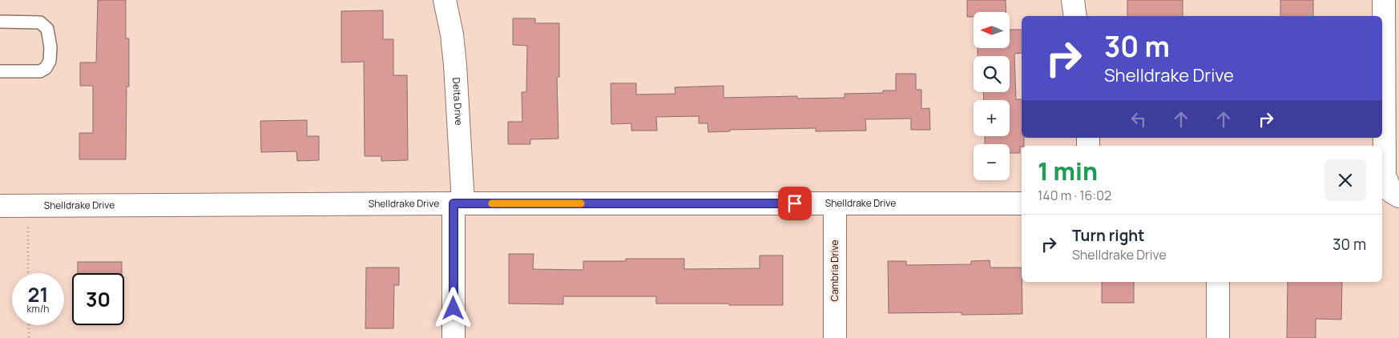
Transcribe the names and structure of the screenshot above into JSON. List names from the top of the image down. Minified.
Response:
{"streets":{"street":["Delta Drive","Shelldrake Drive","Cambria Drive"]},"crossings":[["Delta Drive","Shelldrake Drive"],["Shelldrake Drive","Cambria Drive"]],"north":"left","page":{"map_buttons":["+","−"],"turn":["30 m","Shelldrake Drive"],"heading":["1 min","140 m · 16:02"],"list":[{"name":"Turn right","note":"Shelldrake Drive","value":"30 m"}],"speed":"21 km/h","limit":"30"}}
